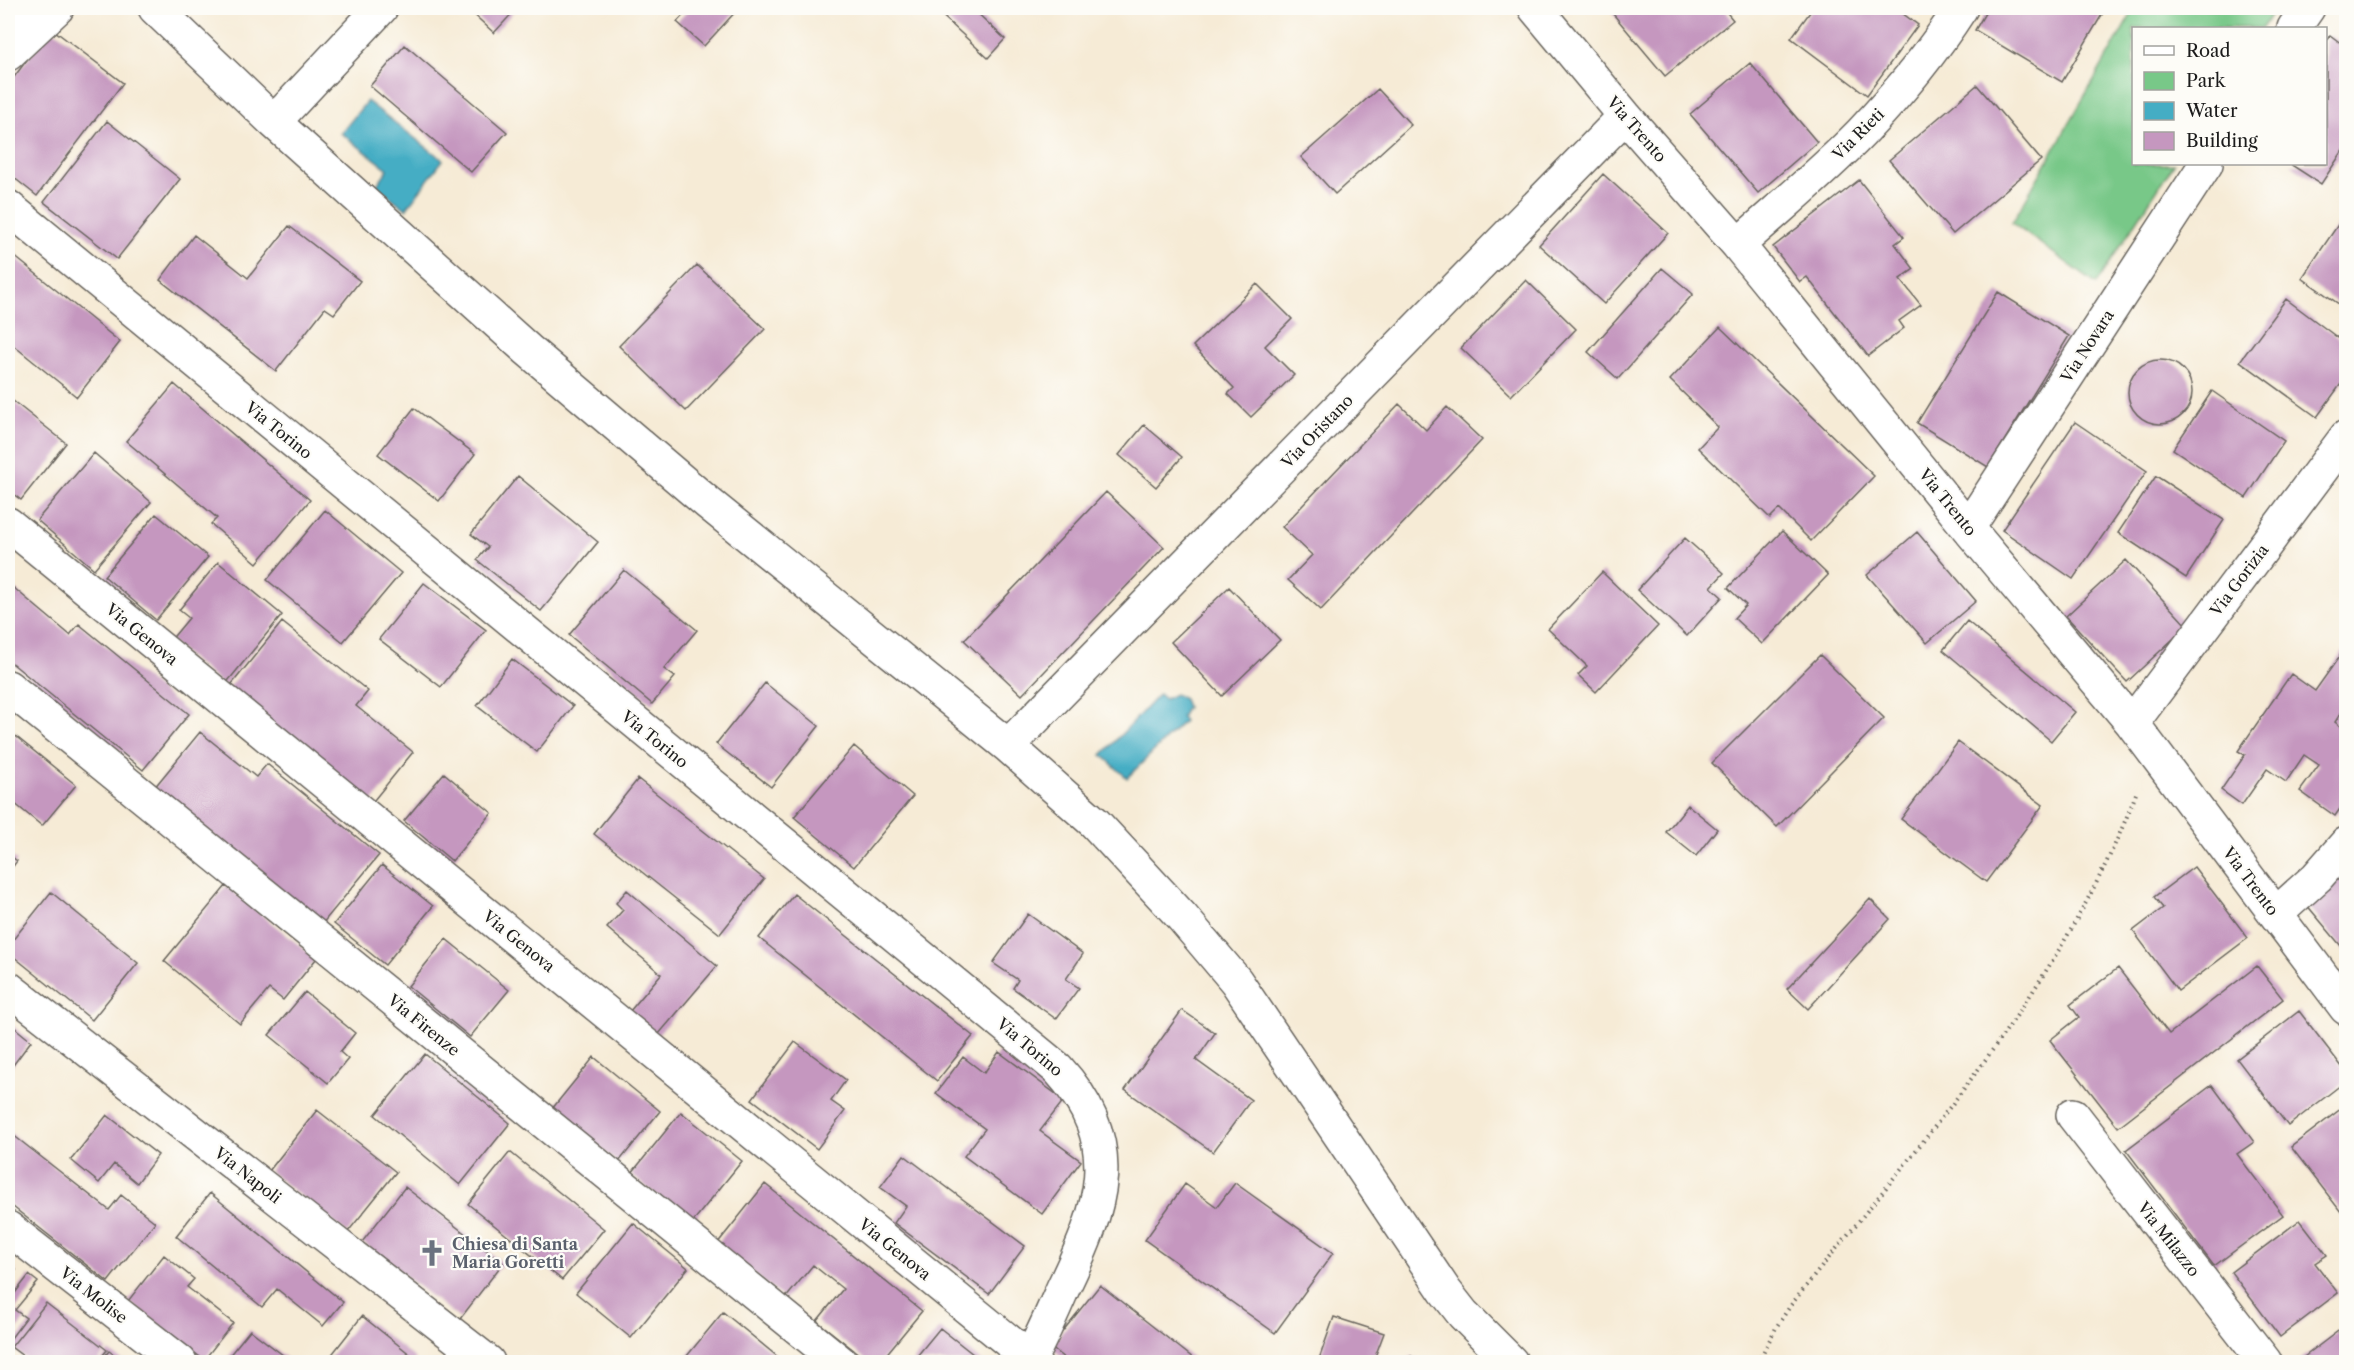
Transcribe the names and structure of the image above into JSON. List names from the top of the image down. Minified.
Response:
{"streets":{"street":["Via Trento","Via Rieti","Via Novara","Via Torino","Via Oristano","Via Gorizia","Via Genova","Via Firenze","Via Napoli","Via Milazzo","Via Molise"]},"crossings":[["Via Trento","Via Rieti"],["Via Trento","Via Novara"],["Via Trento","Via Oristano"],["Via Trento","Via Gorizia"],["Via Torino","Via Genova"]],"places":{"church":["Chiesa di Santa Maria Goretti"]},"legend":["Road","Park","Water","Building"]}
